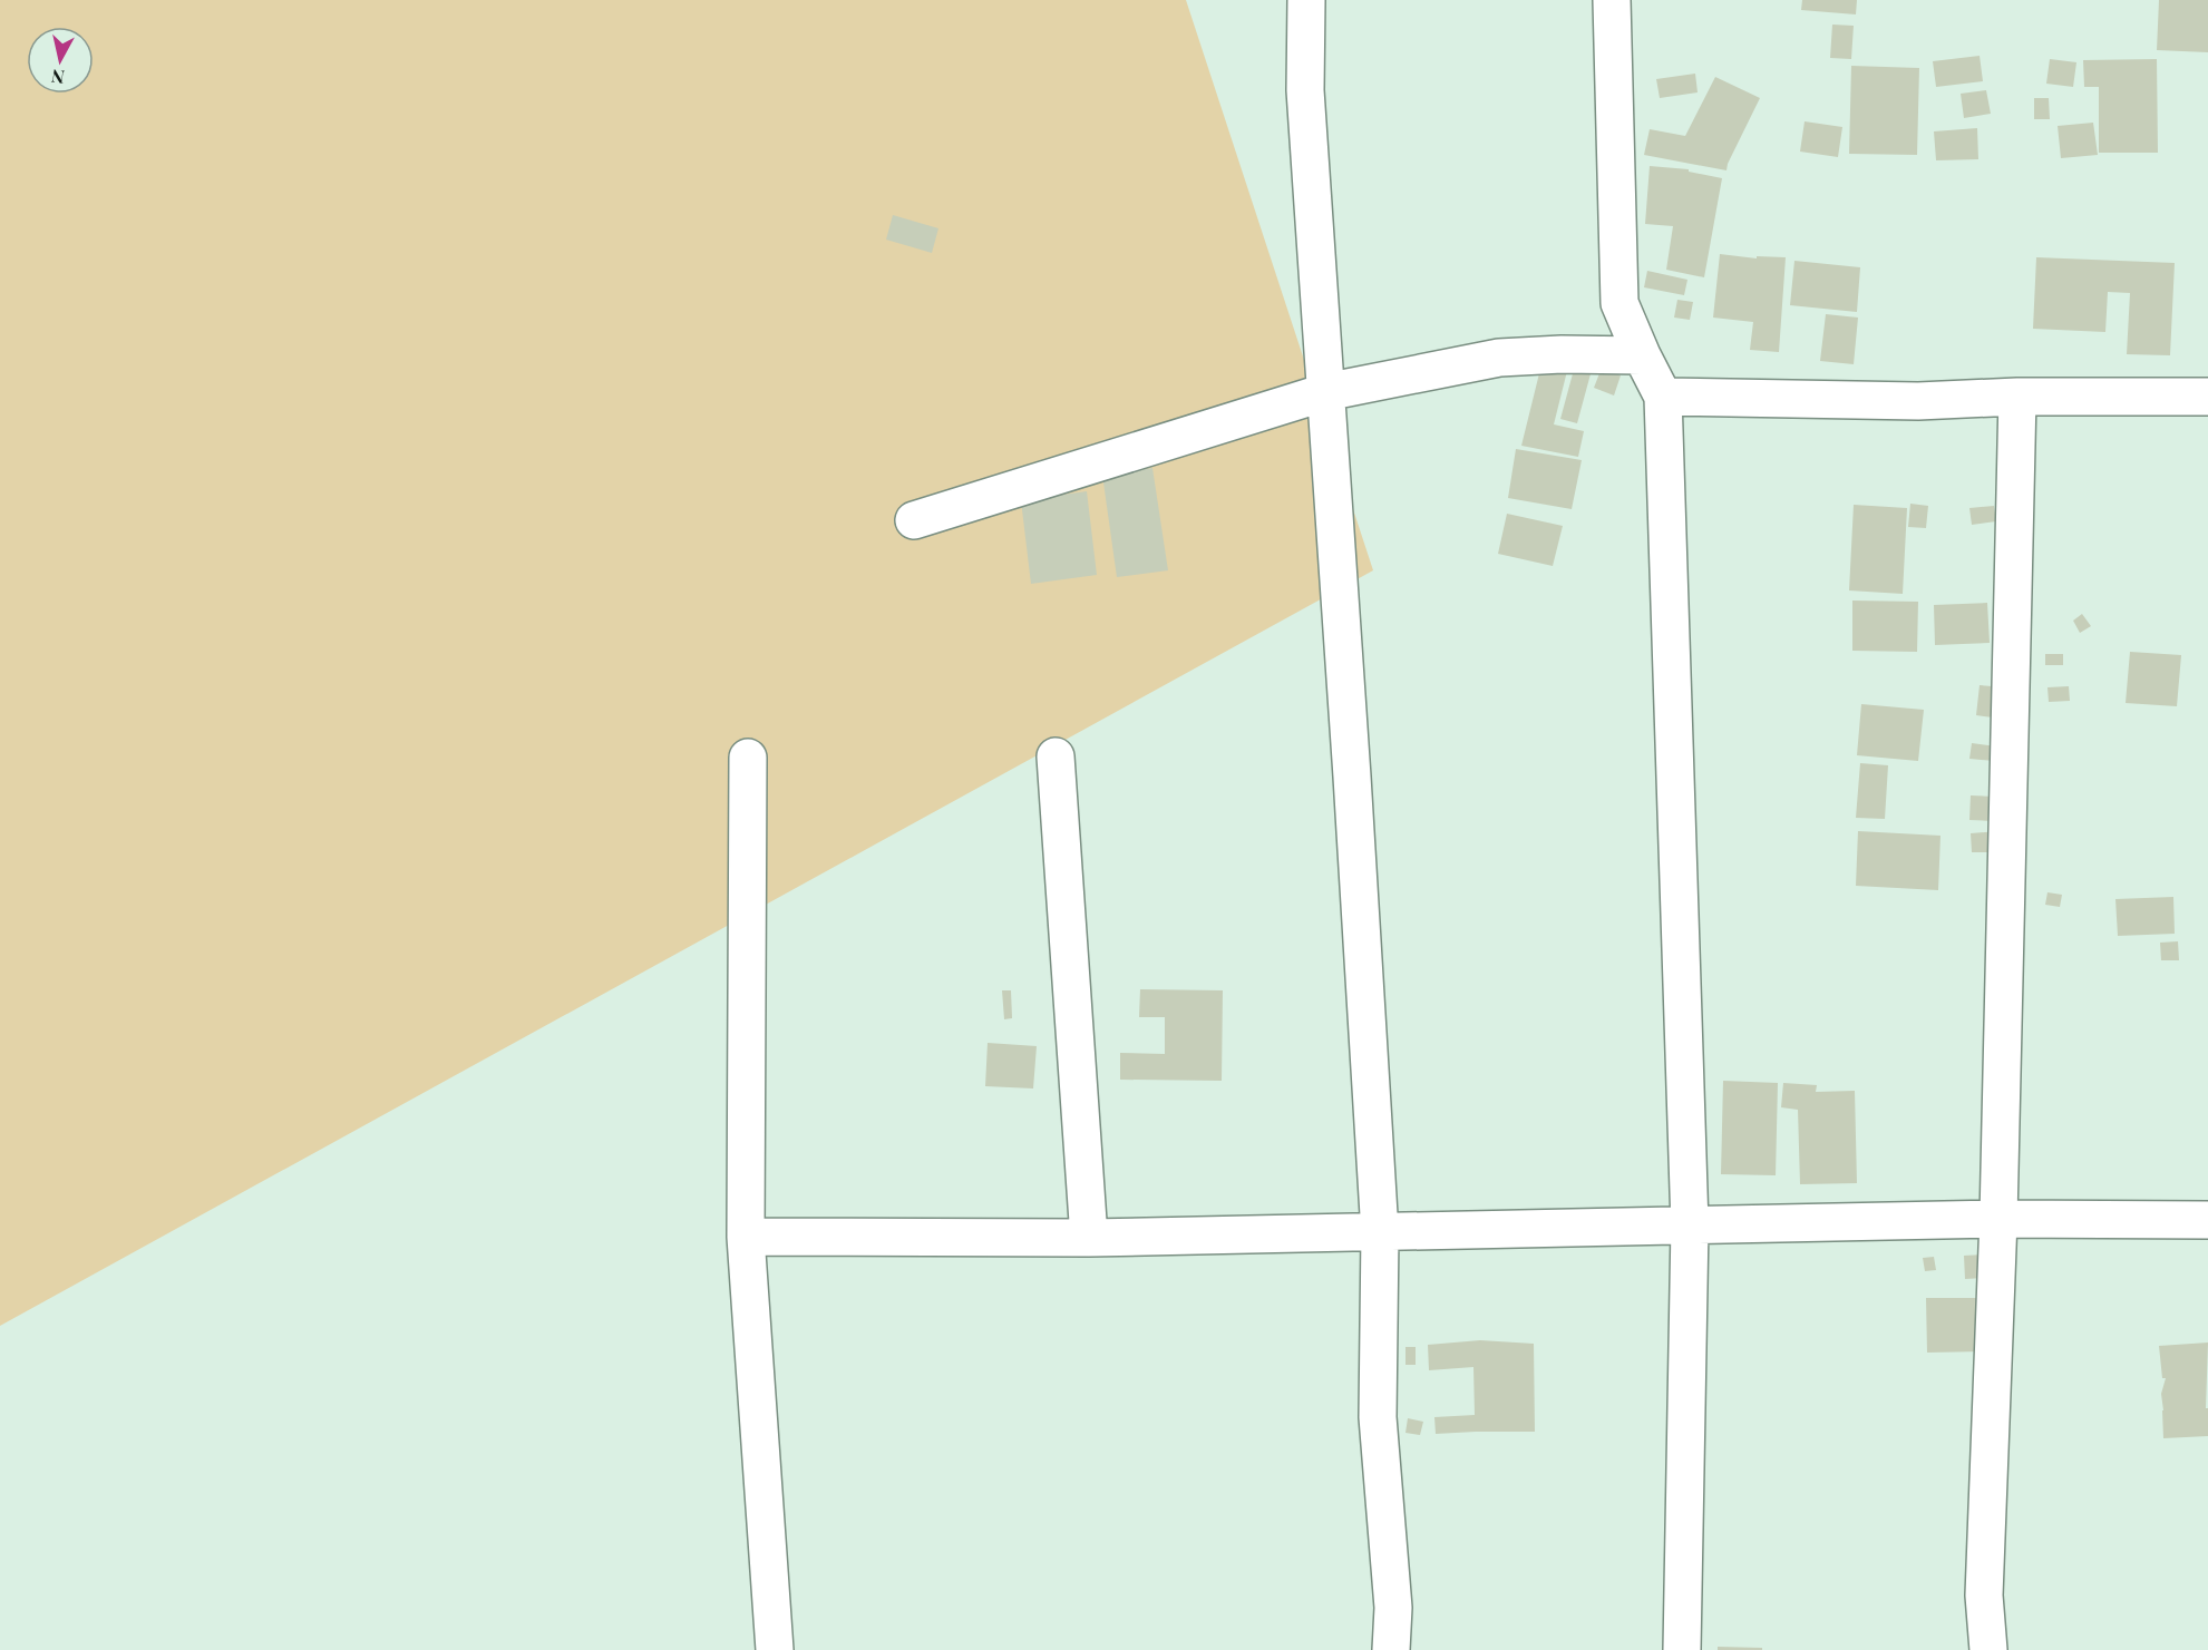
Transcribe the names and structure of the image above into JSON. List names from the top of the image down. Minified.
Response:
{"north":"bottom"}
